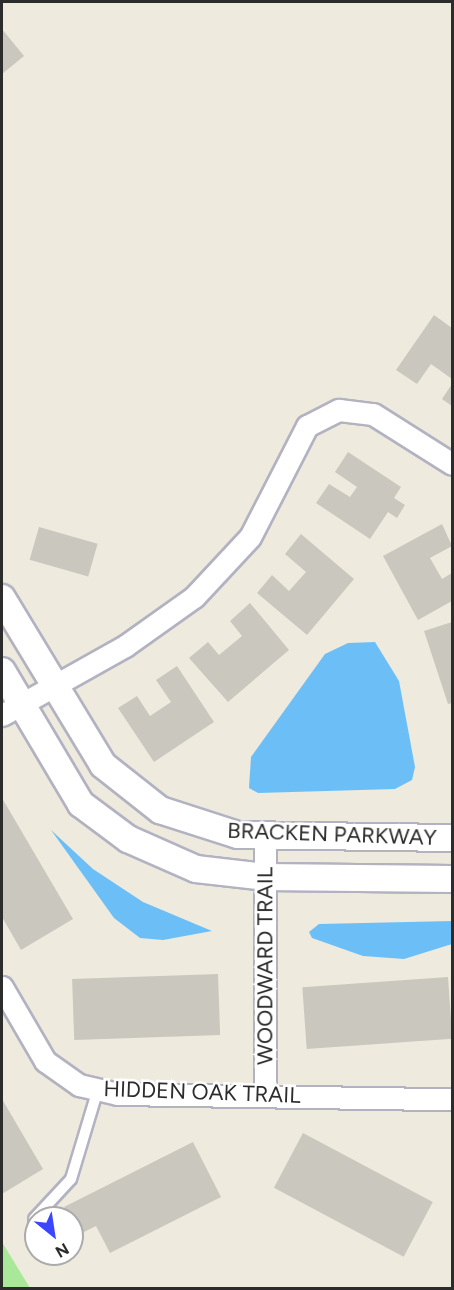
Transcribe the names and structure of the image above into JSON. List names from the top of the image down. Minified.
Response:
{"streets":{"street":["BRACKEN PARKWAY","WOODWARD TRAIL","HIDDEN OAK TRAIL"]},"crossings":[["BRACKEN PARKWAY","WOODWARD TRAIL"],["WOODWARD TRAIL","HIDDEN OAK TRAIL"]],"north":"bottom right"}
